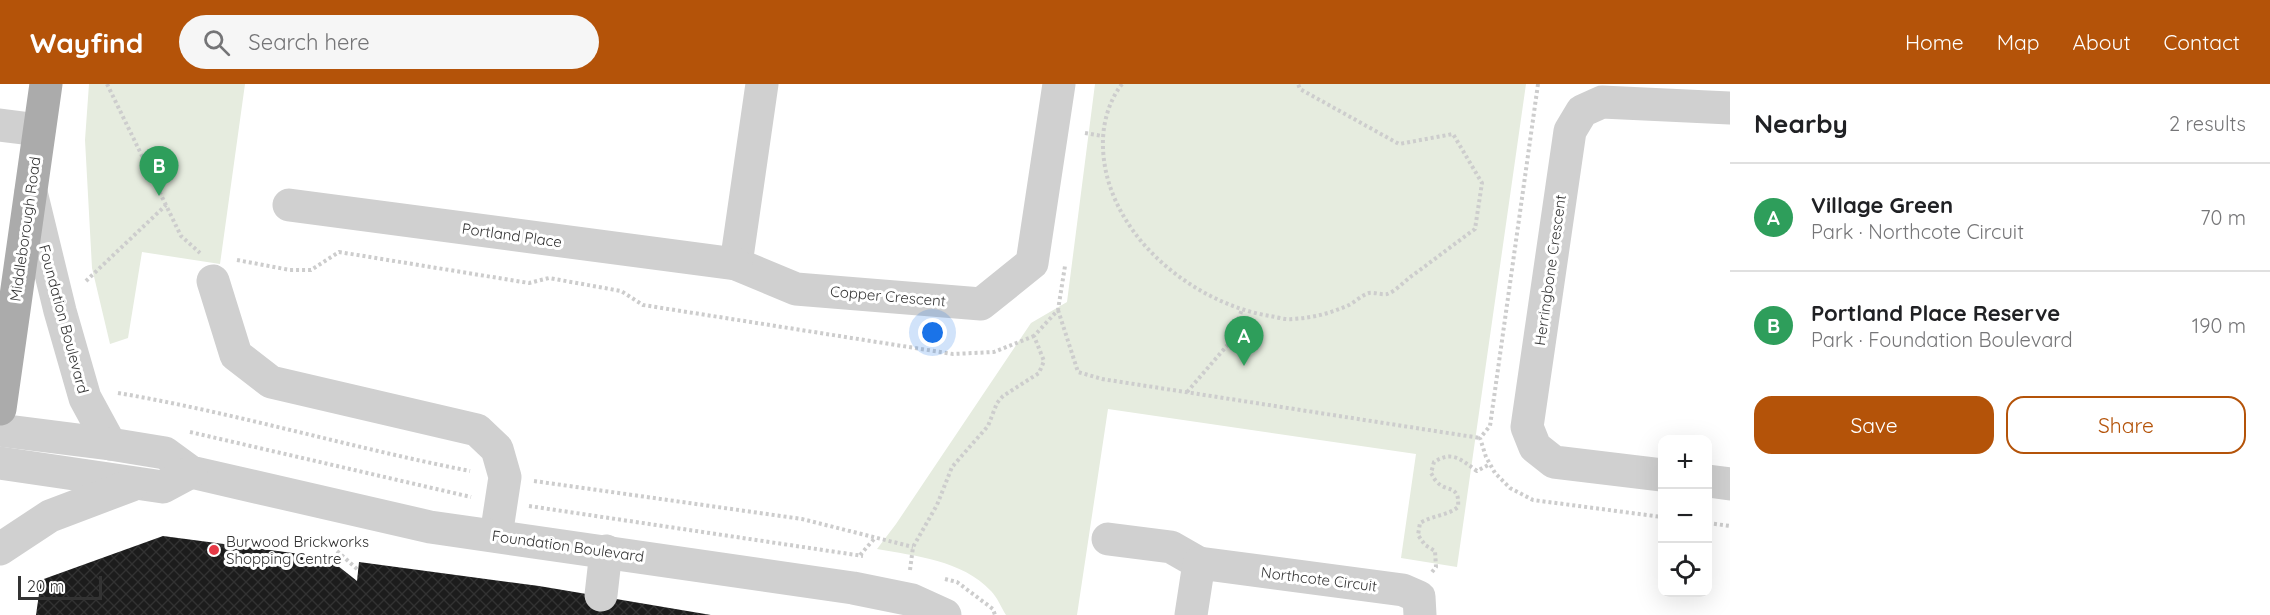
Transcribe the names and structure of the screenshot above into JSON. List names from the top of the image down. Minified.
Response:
{"streets":{"main road":["Middleborough Road"],"street":["Portland Place","Herringbone Crescent","Copper Crescent","Foundation Boulevard","Northcote Circuit"]},"crossings":[["Middleborough Road","Foundation Boulevard"],["Portland Place","Copper Crescent"]],"places":["Burwood Brickworks Shopping Centre"],"scale_bar":"20 m","page":{"header":"Wayfind","search":"Search here","nav":["Home","Map","About","Contact"],"heading":["Nearby","2 results"],"pins":["B","A"],"list":[{"mark":"A","name":"Village Green","note":"Park · Northcote Circuit","value":"70 m"},{"mark":"B","name":"Portland Place Reserve","note":"Park · Foundation Boulevard","value":"190 m"}],"buttons":["Save","Share"],"map_buttons":["+","−"],"scale":"20 m"}}
